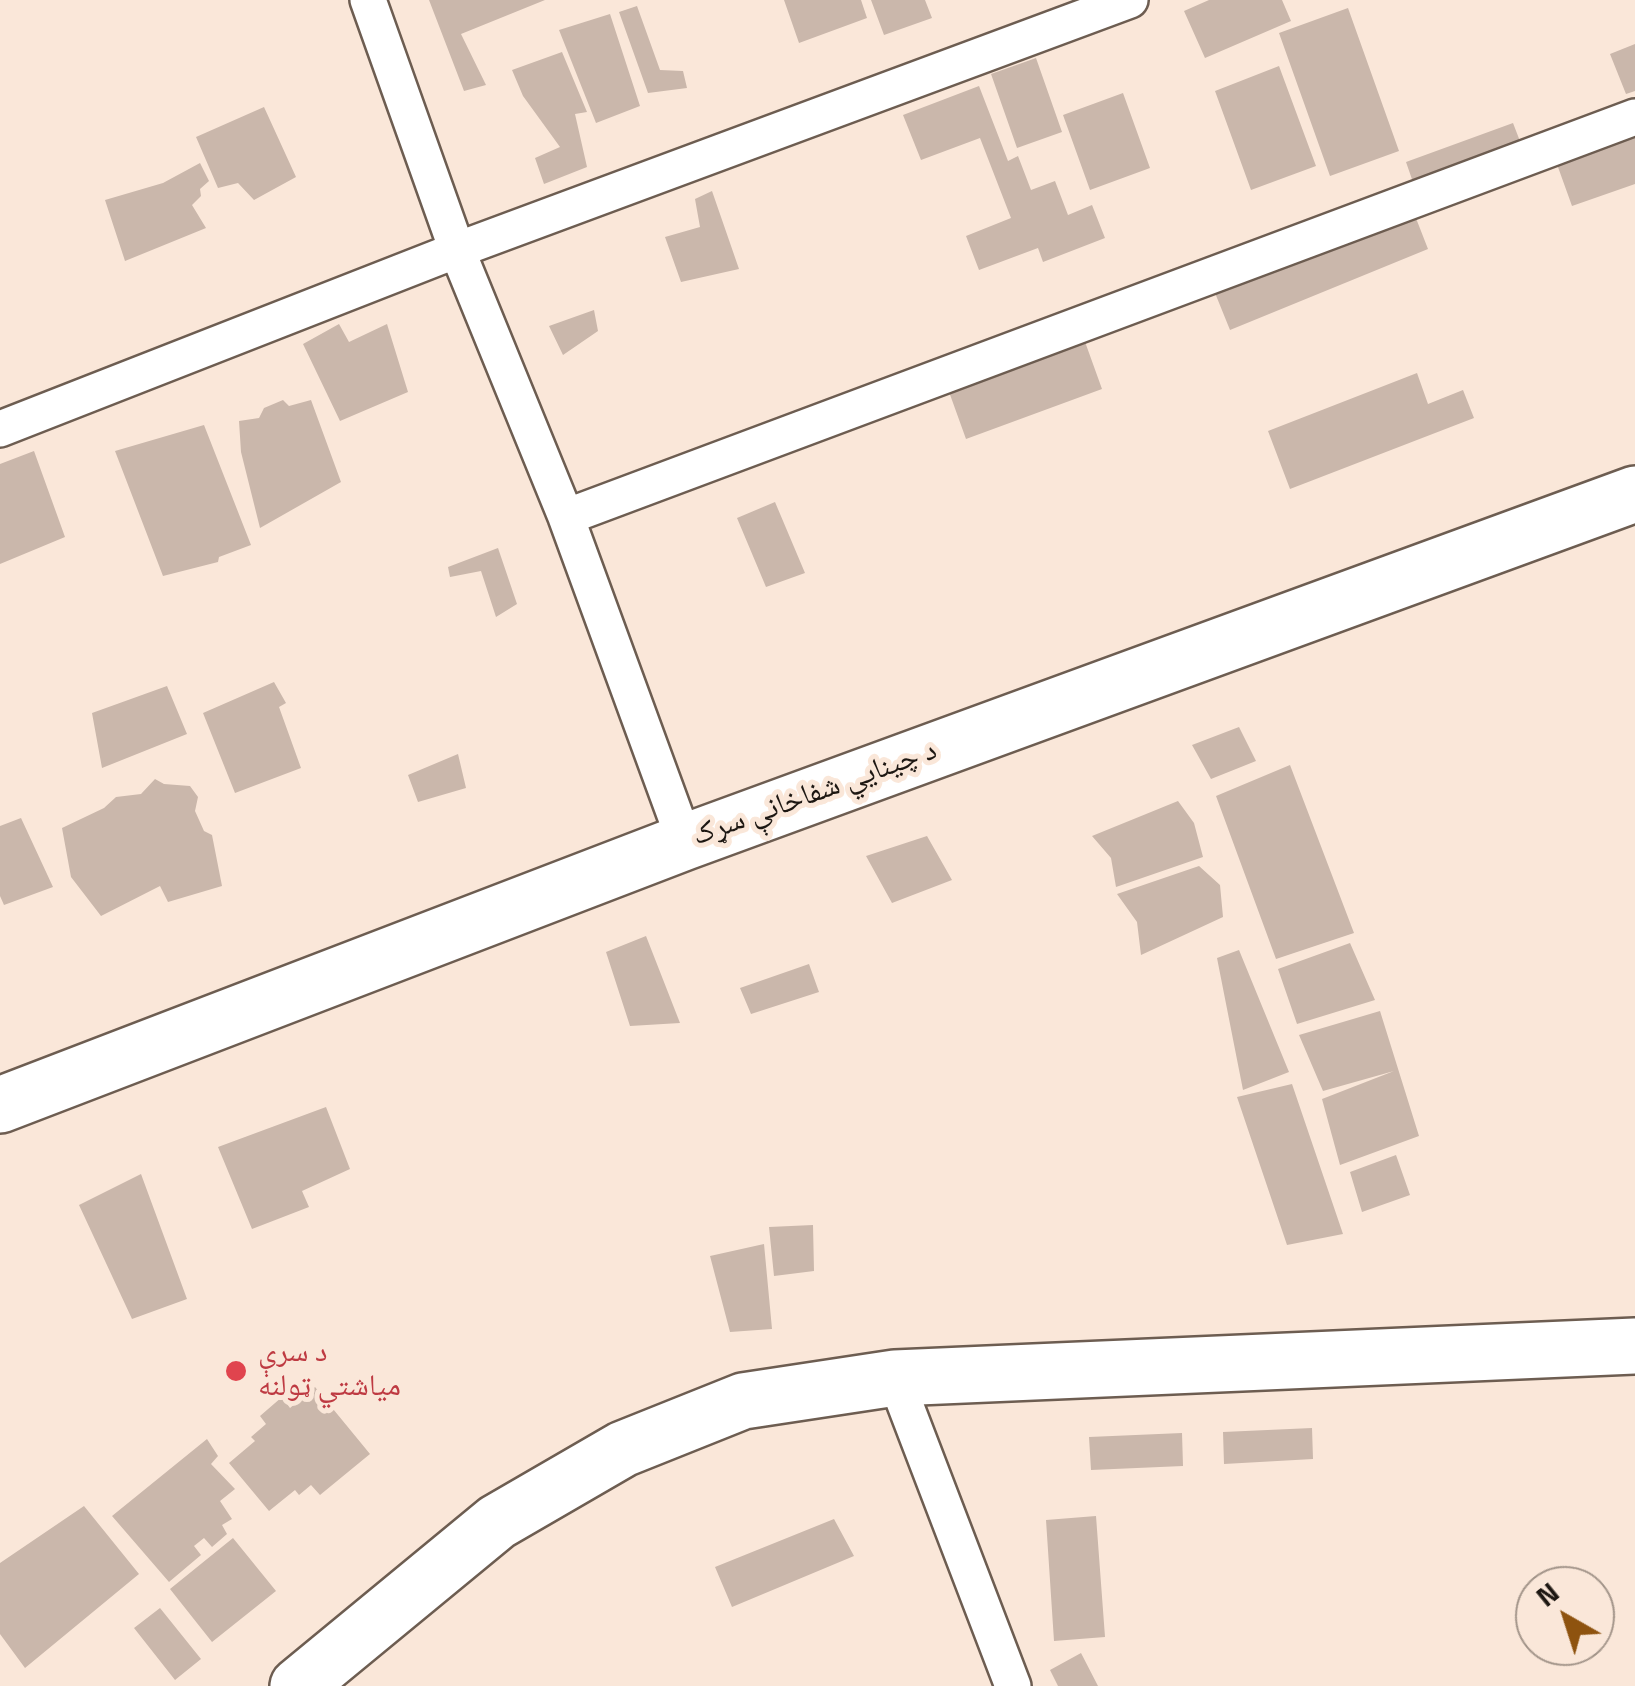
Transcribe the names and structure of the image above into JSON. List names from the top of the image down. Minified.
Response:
{"streets":{"main road":["د چينايي شفاخانې سړک"]},"places":["د سرې مياشتي ټولنه"],"north":"top left"}
